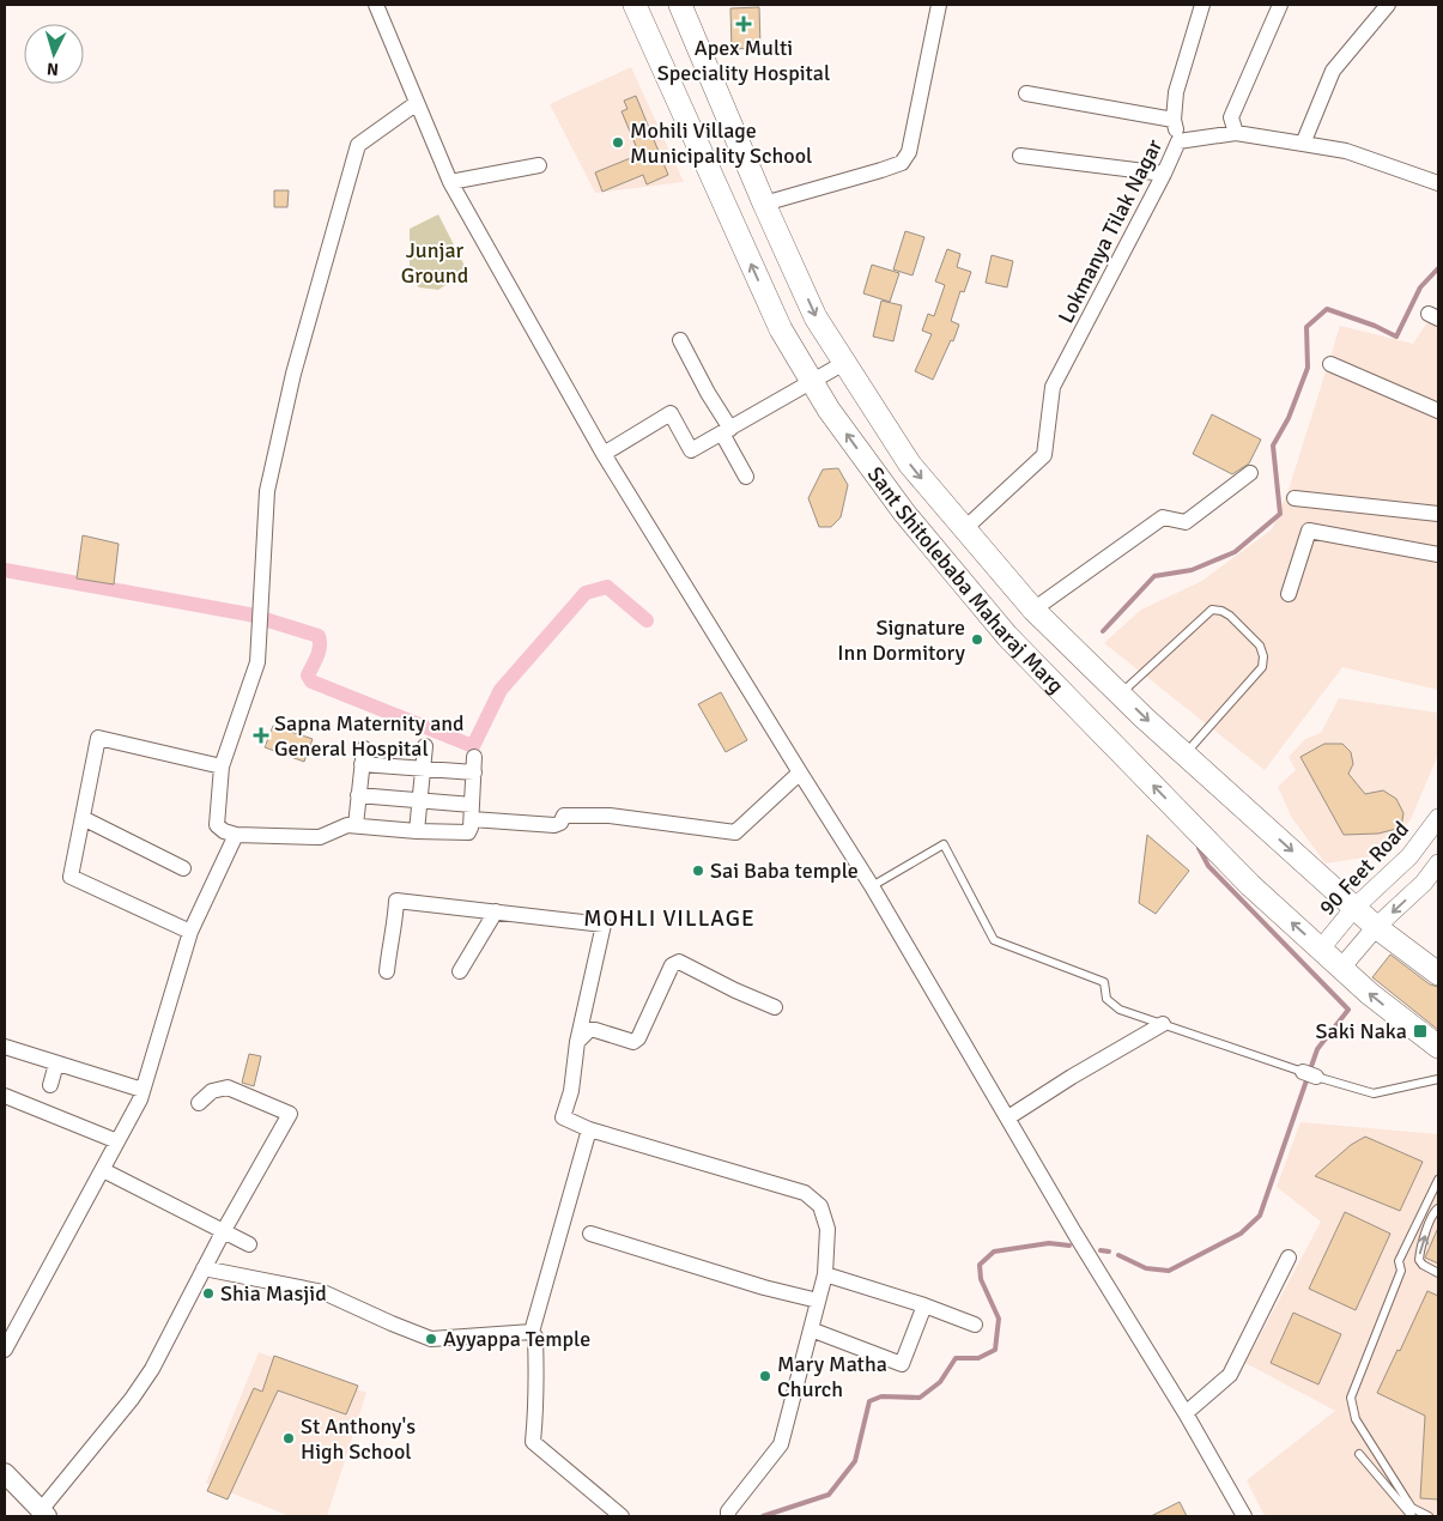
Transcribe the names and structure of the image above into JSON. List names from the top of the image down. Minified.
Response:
{"streets":{"main road":["Sant Shitolebaba Maharaj Marg"],"street":["Lokmanya Tilak Nagar","90 Feet Road"]},"crossings":[["Lokmanya Tilak Nagar","Sant Shitolebaba Maharaj Marg"],["Sant Shitolebaba Maharaj Marg","90 Feet Road"]],"districts":["MOHLI VILLAGE"],"parks":["Junjar Ground"],"places":{"health":["Apex Multi Speciality Hospital","Sapna Maternity and General Hospital"],"other":["Mohili Village Municipality School","Signature Inn Dormitory","Sai Baba temple","Shia Masjid","Ayyappa Temple","Mary Matha Church","St Anthony's High School"],"transit":["Saki Naka"]},"north":"bottom"}
